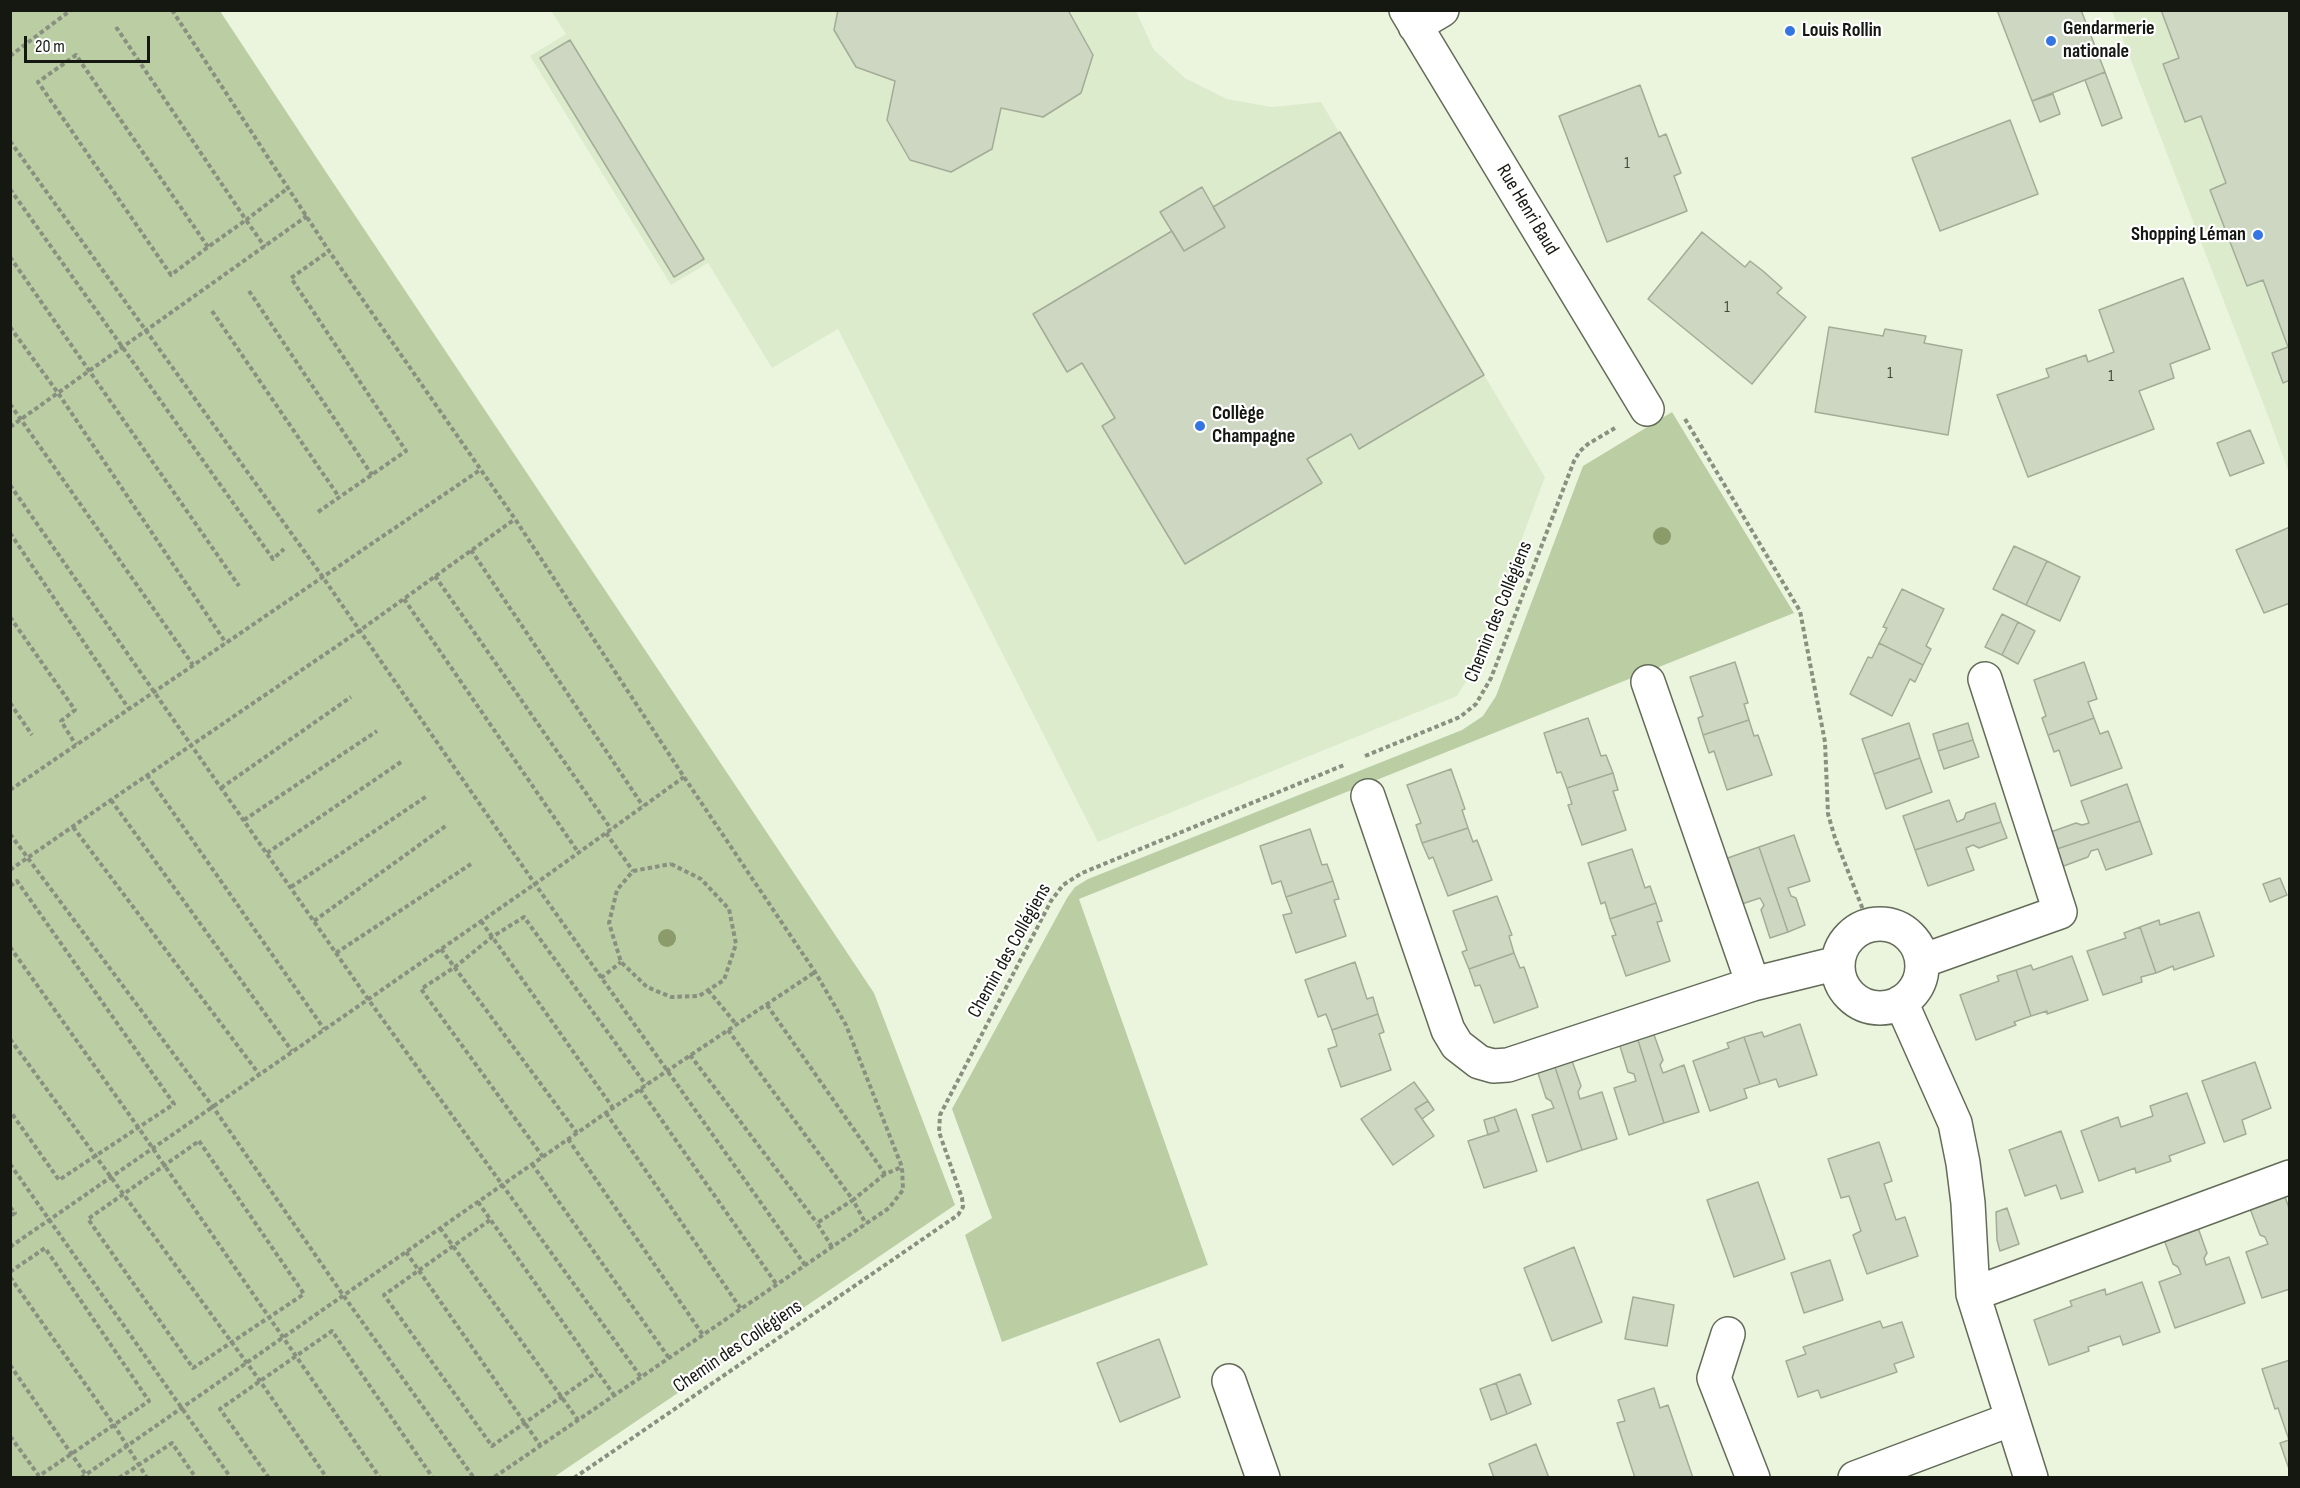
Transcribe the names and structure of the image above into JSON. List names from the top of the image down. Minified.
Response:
{"streets":{"street":["Rue Henri Baud"],"path":["Chemin des Collégiens"]},"places":["Louis Rollin","Gendarmerie nationale","Shopping Léman","Collège Champagne"],"house_numbers":["1","1","1","1"],"scale_bar":"20 m"}
